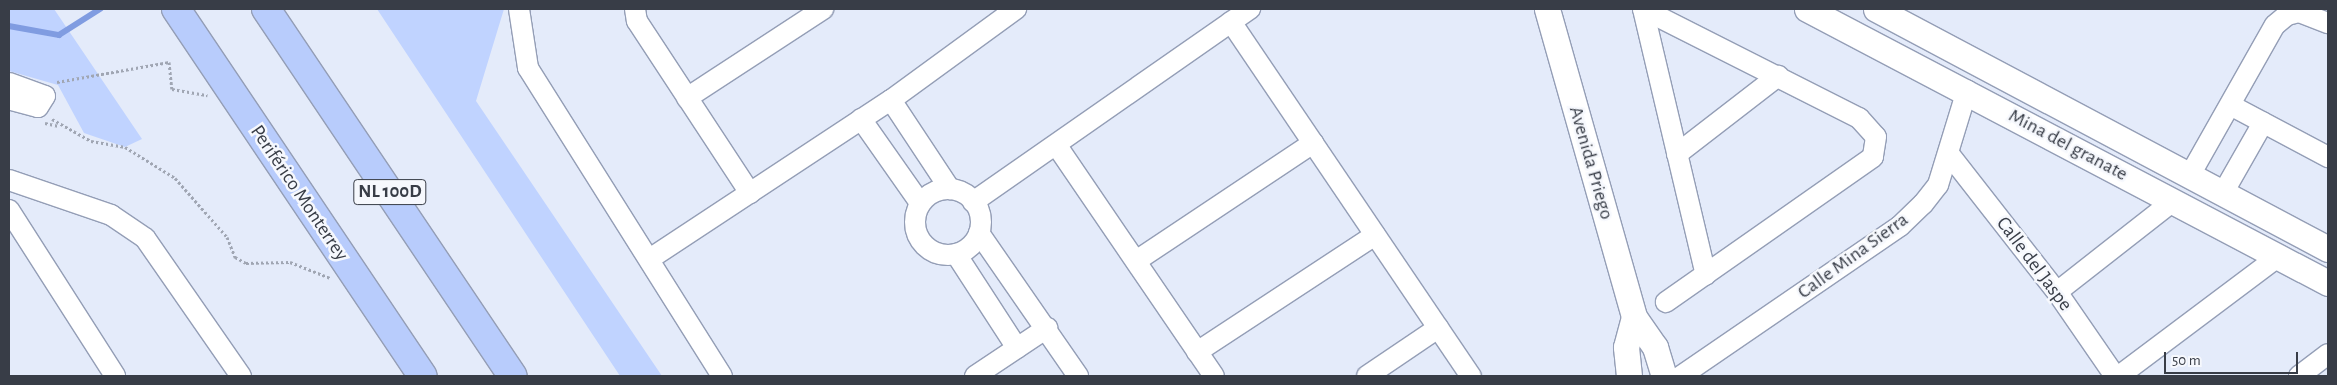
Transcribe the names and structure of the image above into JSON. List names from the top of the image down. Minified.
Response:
{"streets":{"highway":["NL 100D","Periférico Monterrey"],"street":["Mina del granate","Avenida Priego","Calle Mina Sierra","Calle del Jaspe"]},"crossings":[["Mina del granate","Calle Mina Sierra"],["Calle Mina Sierra","Calle del Jaspe"]],"scale_bar":"50 m"}
